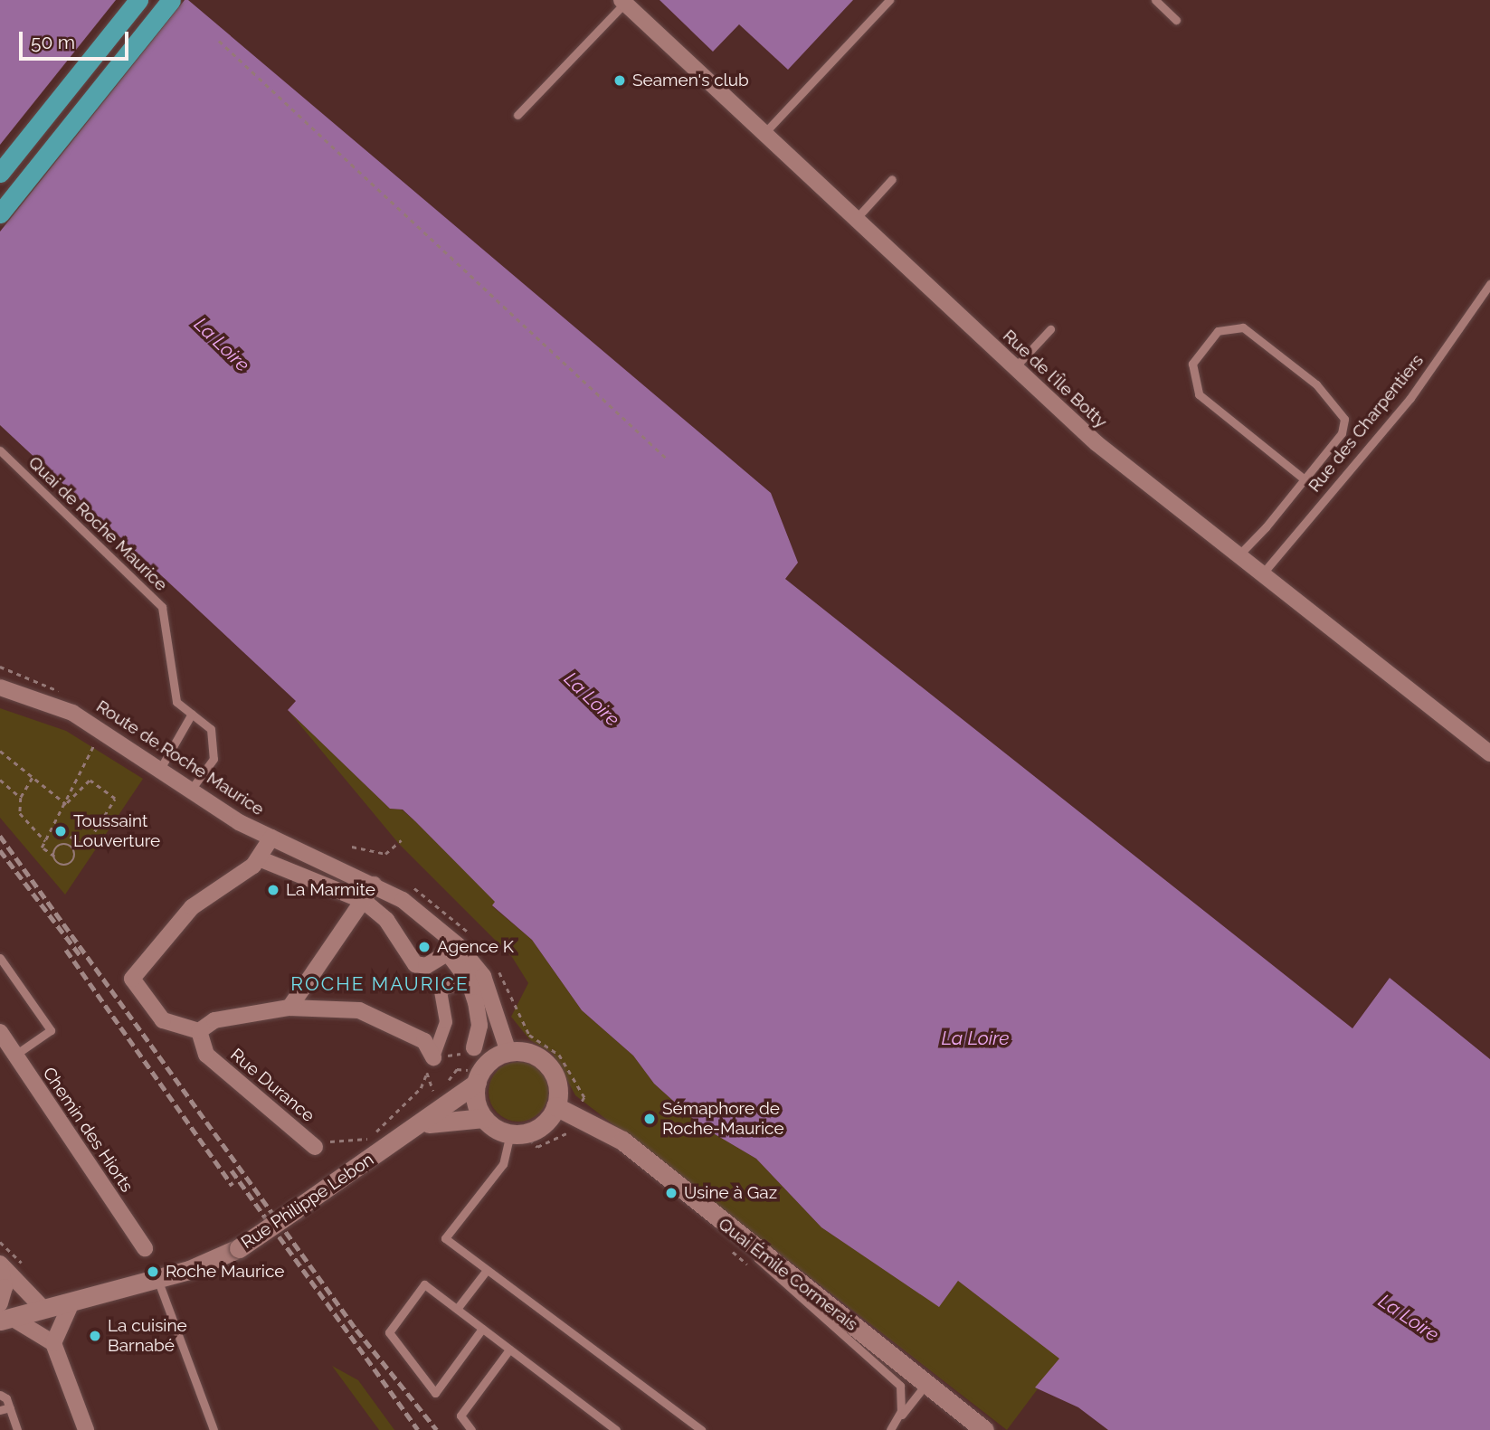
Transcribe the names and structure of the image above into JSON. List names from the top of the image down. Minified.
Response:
{"streets":{"main road":["Rue Philippe Lebon","Quai Émile Cormerais"],"street":["Rue de l'Île Botty","Route de Roche Maurice","Rue Durance","Chemin des Hiorts"],"lane":["Rue des Charpentiers","Quai de Roche Maurice"]},"crossings":[["Rue de l'Île Botty","Rue des Charpentiers"],["Quai de Roche Maurice","Route de Roche Maurice"],["Route de Roche Maurice","Rue Philippe Lebon"],["Route de Roche Maurice","Quai Émile Cormerais"],["Rue Philippe Lebon","Quai Émile Cormerais"]],"districts":["ROCHE MAURICE"],"water":["La Loire"],"places":["Seamen's club","Toussaint Louverture","La Marmite","Agence K","Sémaphore de Roche-Maurice","Usine à Gaz","Roche Maurice","La cuisine Barnabé"],"scale_bar":"50 m"}
